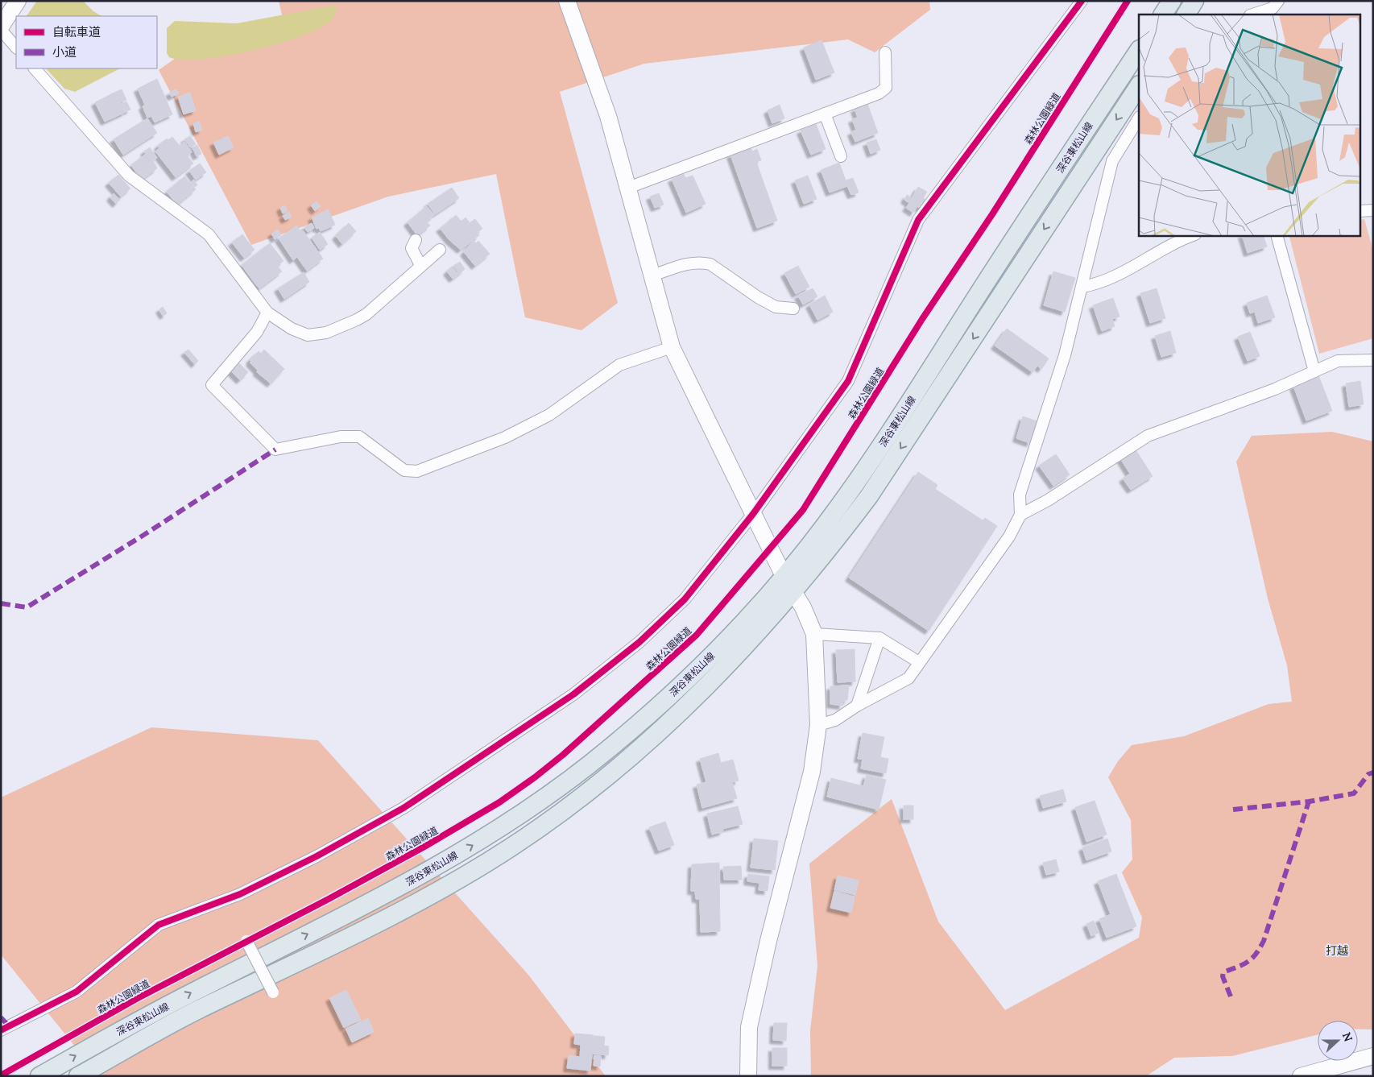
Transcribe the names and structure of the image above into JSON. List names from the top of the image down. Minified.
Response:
{"streets":{"main road":["深谷東松山線"],"cycle path":["森林公園緑道"]},"districts":["打越"],"legend":["自転車道","小道"],"north":"right"}
